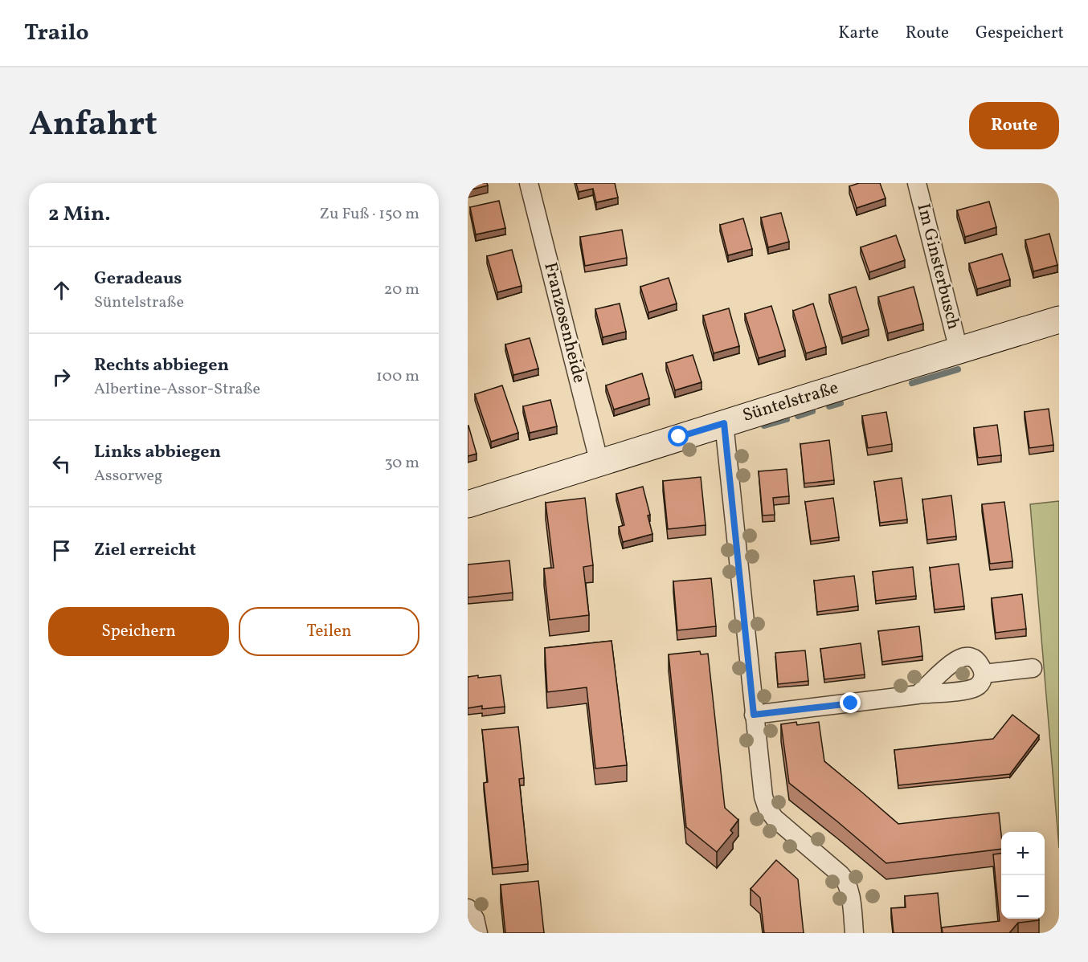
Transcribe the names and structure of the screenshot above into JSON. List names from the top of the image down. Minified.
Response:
{"streets":{"street":["Im Ginsterbusch","Franzosenheide","Süntelstraße"]},"crossings":[["Im Ginsterbusch","Süntelstraße"],["Franzosenheide","Süntelstraße"]],"page":{"header":"Trailo","nav":["Karte","Route","Gespeichert"],"title":"Anfahrt","buttons":["Route",["Speichern","Teilen"]],"heading":["2 Min.","Zu Fuß · 150 m"],"list":[["Geradeaus","Süntelstraße","20 m"],["Rechts abbiegen","Albertine-Assor-Straße","100 m"],["Links abbiegen","Assorweg","30 m"],"Ziel erreicht"],"map_buttons":["+","−"]}}
